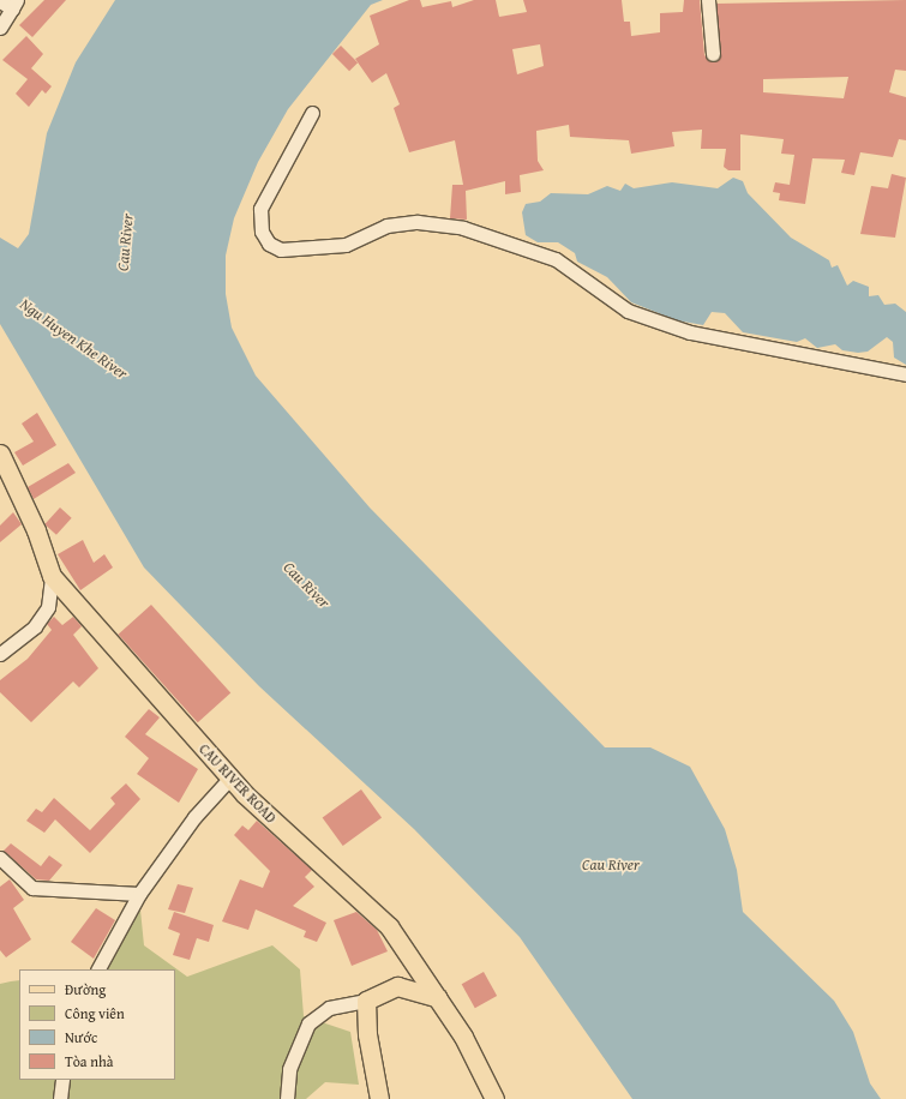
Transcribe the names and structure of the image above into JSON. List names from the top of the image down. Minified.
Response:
{"streets":{"main road":["CAU RIVER ROAD"]},"water":["Cau River","Ngu Huyen Khe River"],"legend":["Đường","Công viên","Nước","Tòa nhà"]}
